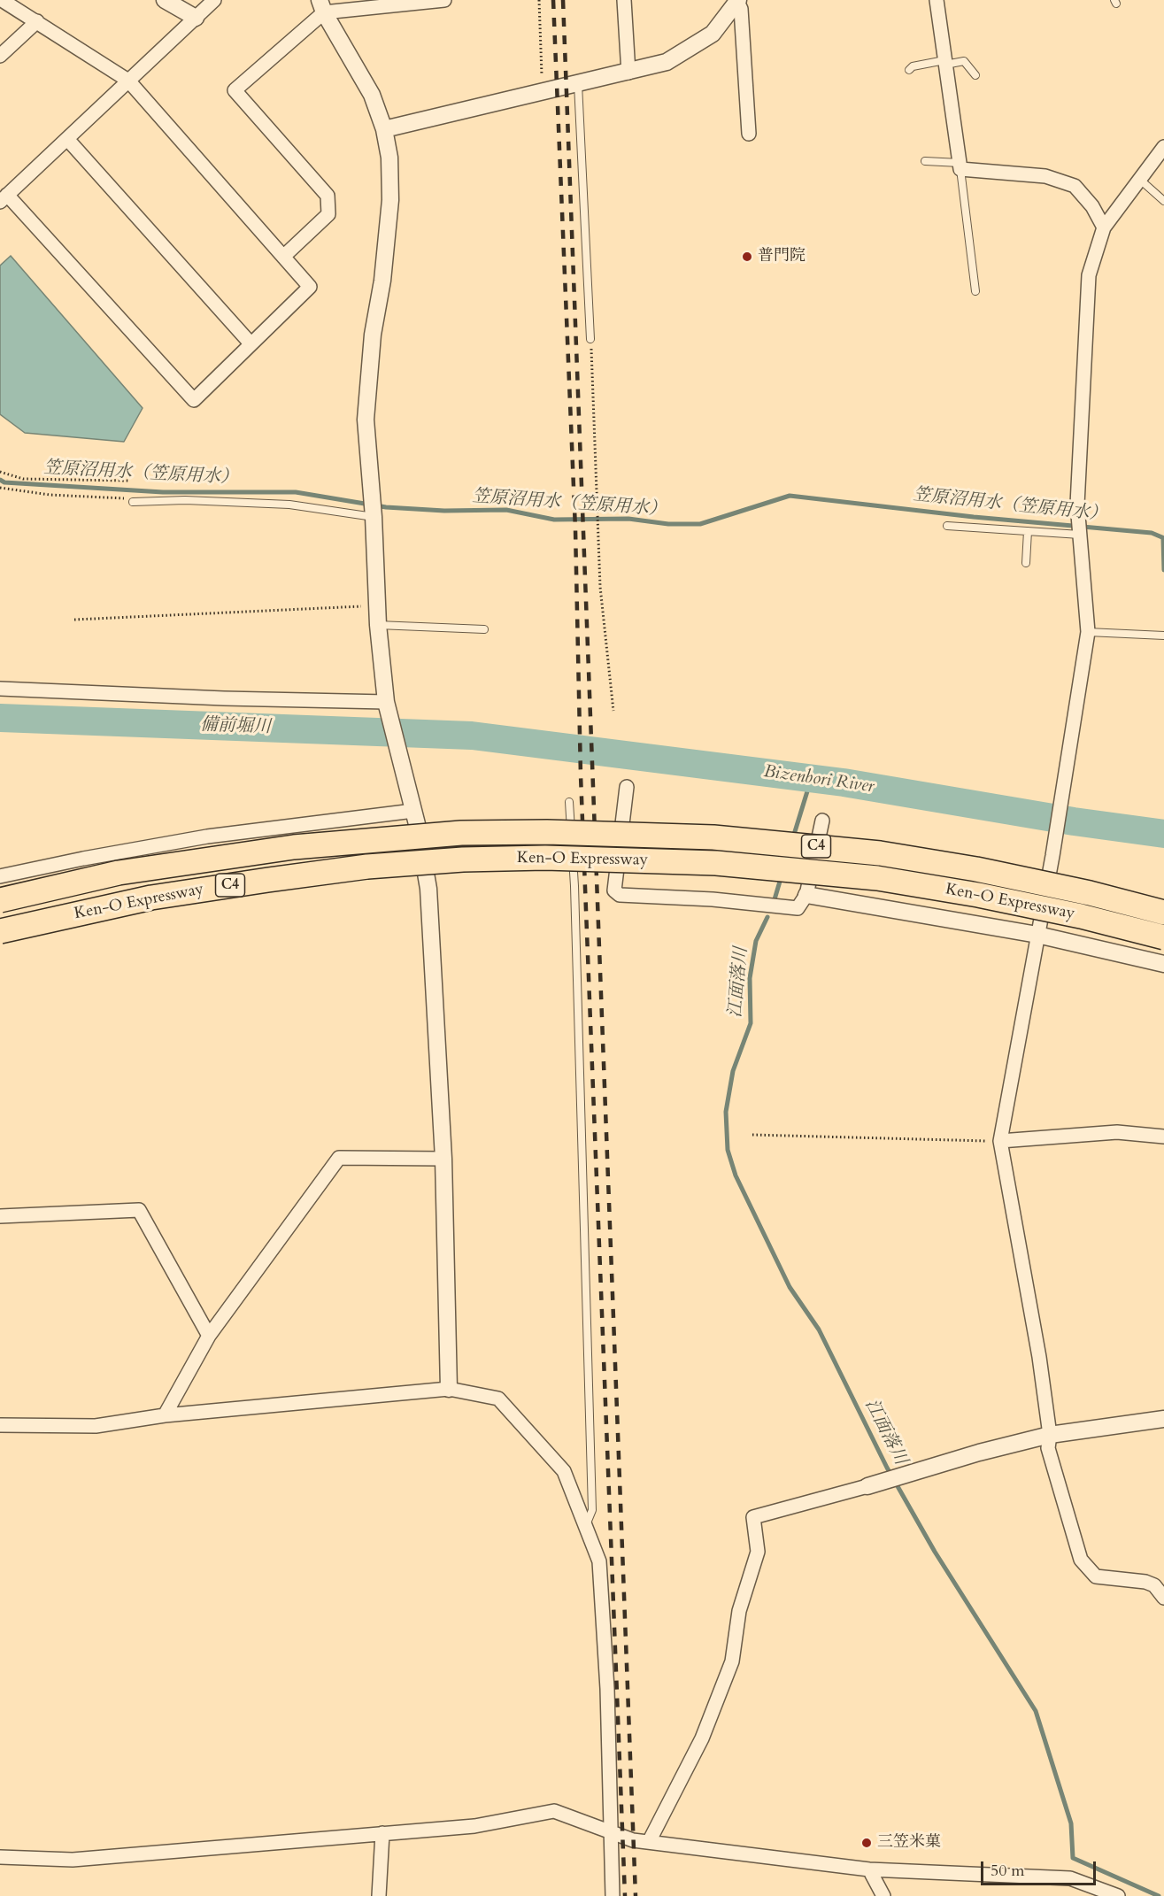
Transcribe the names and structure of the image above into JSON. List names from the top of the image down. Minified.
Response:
{"streets":{"highway":["C4","Ken-O Expressway"]},"water":["笠原沼用水（笠原用水）","備前堀川","Bizenbori River","江面落川"],"places":["普門院","三笠米菓"],"scale_bar":"50 m"}
